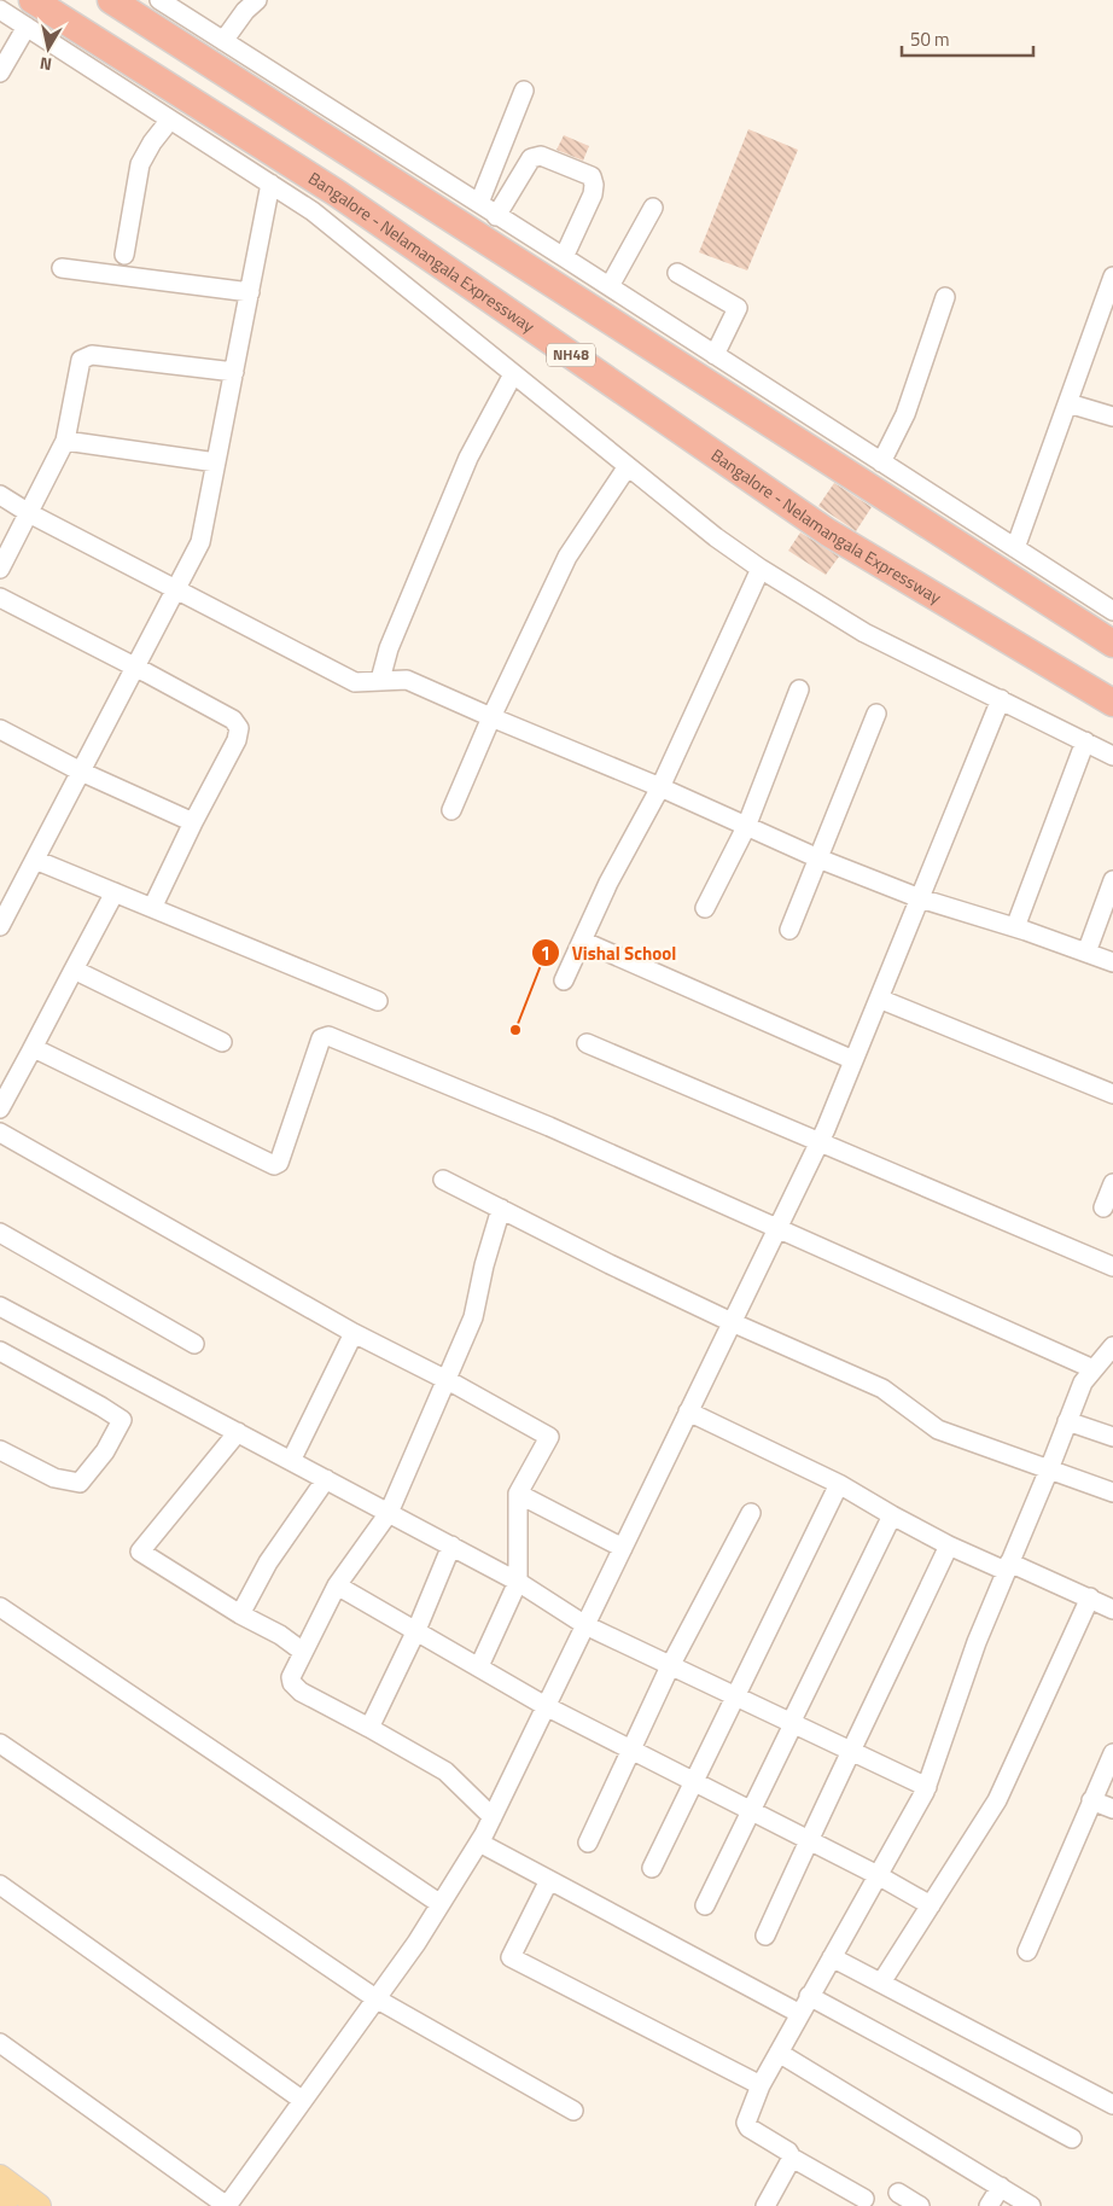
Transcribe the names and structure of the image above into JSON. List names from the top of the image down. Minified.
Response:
{"streets":{"highway":["Bangalore - Nelamangala Expressway","NH48"]},"places":["Vishal School"],"scale_bar":"50 m","north":"bottom"}
